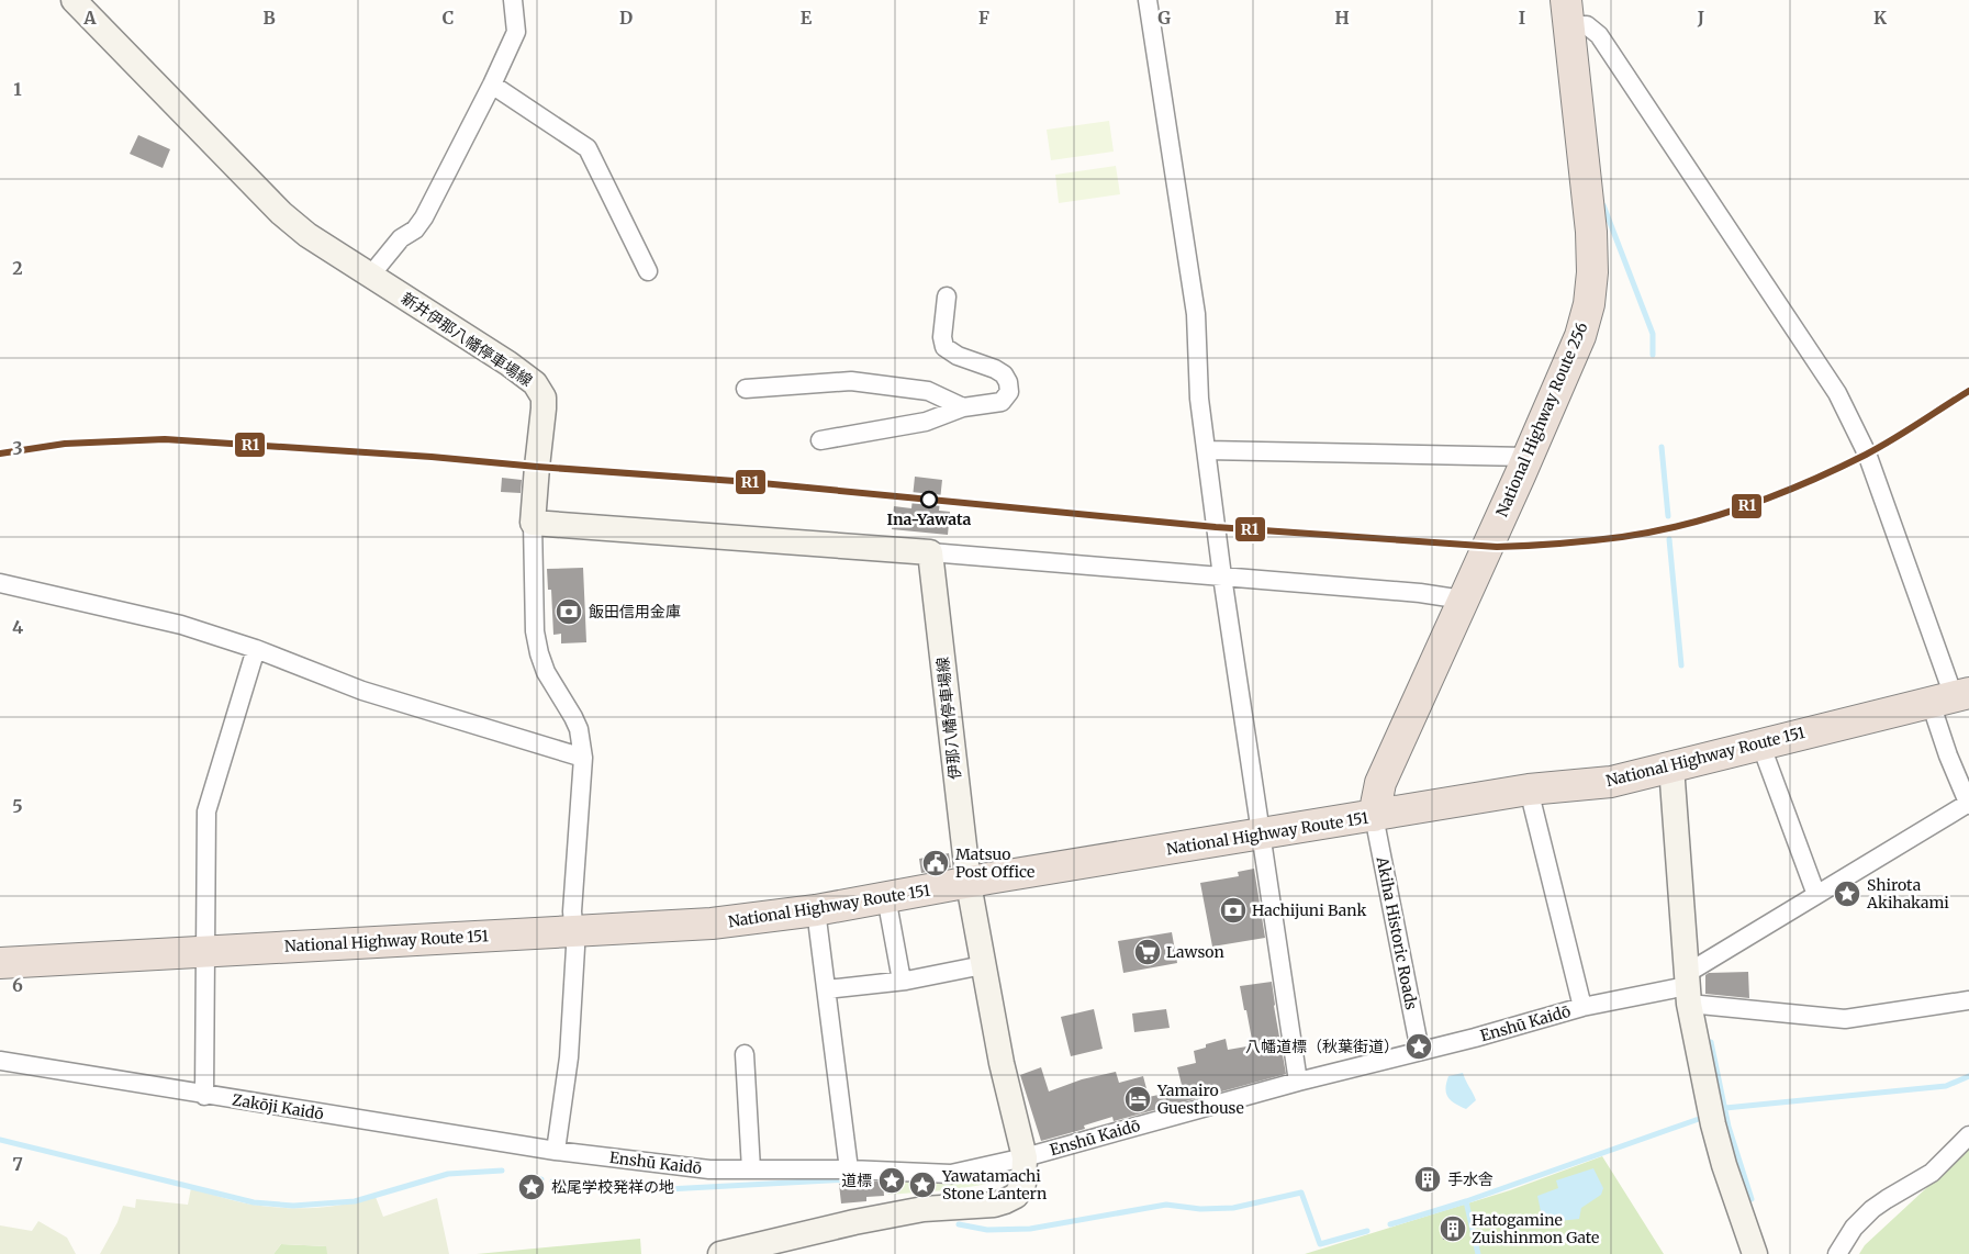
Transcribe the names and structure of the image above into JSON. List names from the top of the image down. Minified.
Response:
{"streets":{"highway":["National Highway Route 256","National Highway Route 151"],"main road":["新井伊那八幡停車場線","伊那八幡停車場線"],"street":["Akiha Historic Roads","Enshū Kaidō","Zakōji Kaidō"]},"crossings":[["National Highway Route 256","National Highway Route 151"],["National Highway Route 256","Akiha Historic Roads"],["伊那八幡停車場線","National Highway Route 151"],["伊那八幡停車場線","Enshū Kaidō"],["National Highway Route 151","Akiha Historic Roads"],["Akiha Historic Roads","Enshū Kaidō"],["Enshū Kaidō","Zakōji Kaidō"]],"places":{"other":["Ina-Yawata"],"bank":["飯田信用金庫","Hachijuni Bank"],"public building":["Matsuo Post Office"],"place":["Shirota Akihakami","八幡道標（秋葉街道）","道標","Yawatamachi Stone Lantern","松尾学校発祥の地"],"supermarket":["Lawson"],"hotel":["Yamairo Guesthouse"],"building":["手水舎","Hatogamine Zuishinmon Gate"]},"lines":["transit line R1"],"grid":{"columns":["A","B","C","D","E","F","G","H","I","J","K"],"rows":["1","2","3","4","5","6","7"]}}
